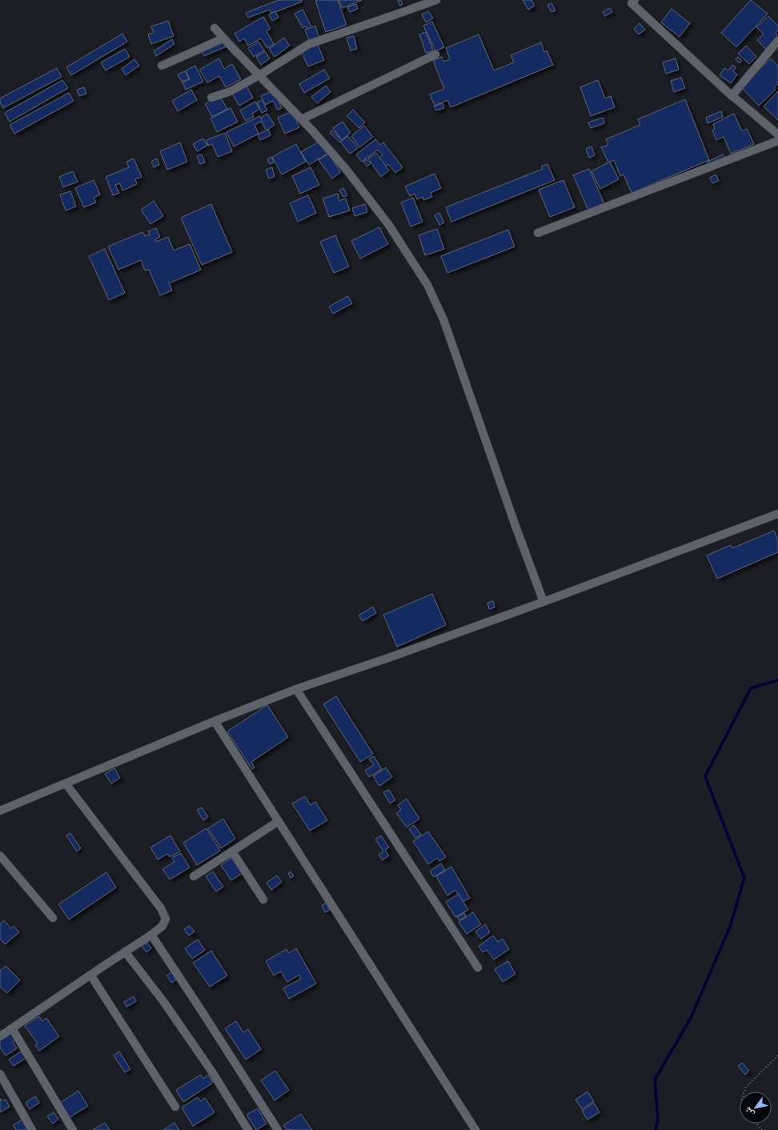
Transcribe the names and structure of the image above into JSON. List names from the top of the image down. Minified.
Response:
{"north":"bottom left"}
